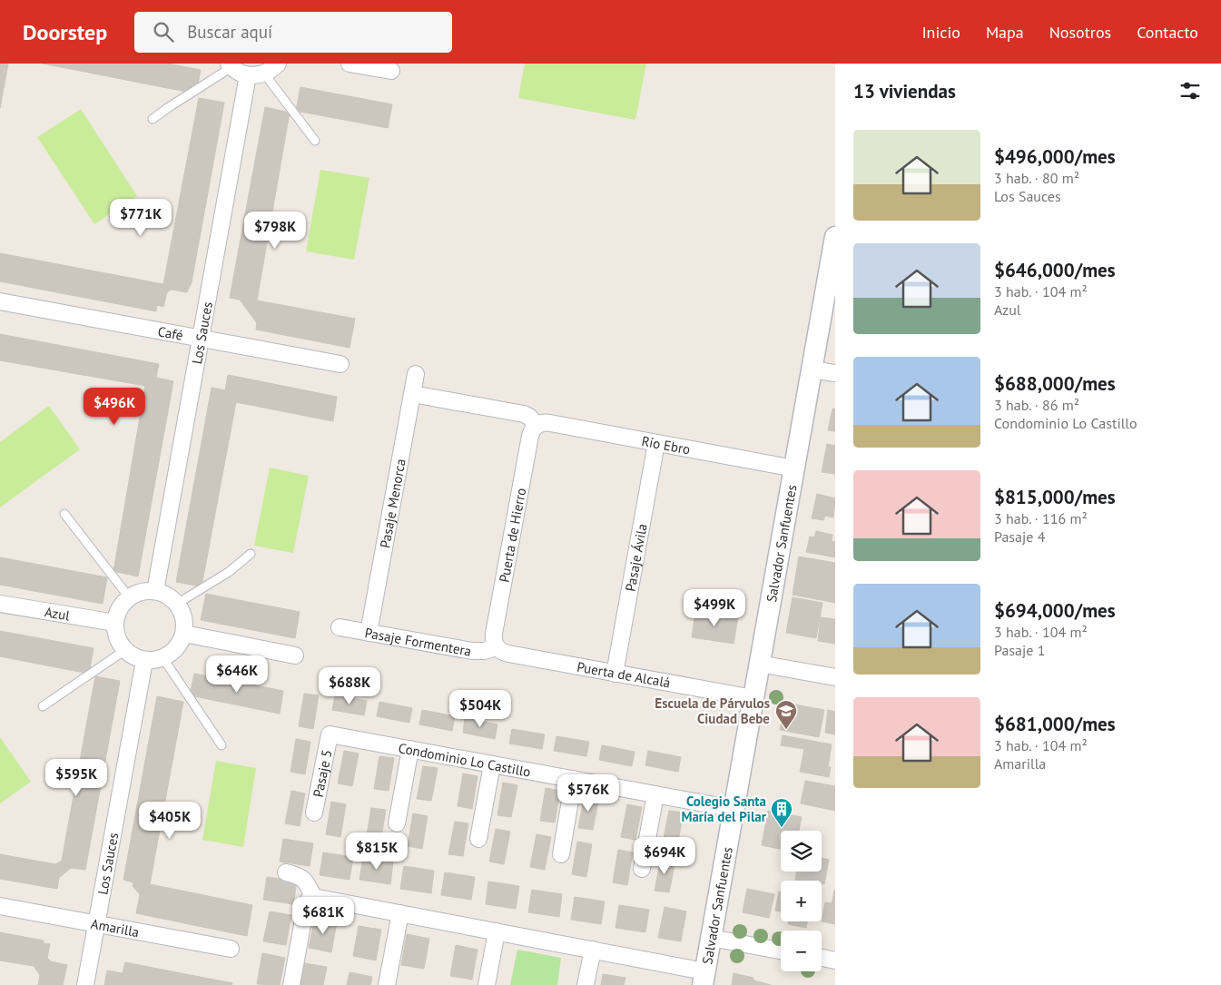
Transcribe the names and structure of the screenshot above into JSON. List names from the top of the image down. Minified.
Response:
{"streets":{"street":["Café","Los Sauces","Río Ebro","Pasaje Menorca","Puerta de Hierro","Salvador Sanfuentes","Pasaje Ávila","Azul","Pasaje Formentera","Puerta de Alcalá","Condominio Lo Castillo","Pasaje 5","Amarilla"]},"crossings":[["Café","Los Sauces"],["Los Sauces","Azul"],["Los Sauces","Amarilla"],["Río Ebro","Puerta de Hierro"],["Río Ebro","Salvador Sanfuentes"],["Río Ebro","Pasaje Ávila"],["Pasaje Menorca","Pasaje Formentera"],["Puerta de Hierro","Pasaje Formentera"],["Puerta de Hierro","Puerta de Alcalá"],["Salvador Sanfuentes","Puerta de Alcalá"],["Salvador Sanfuentes","Condominio Lo Castillo"],["Pasaje Ávila","Puerta de Alcalá"],["Pasaje Formentera","Puerta de Alcalá"],["Condominio Lo Castillo","Pasaje 5"]],"places":{"school or university":["Escuela de Párvulos Ciudad Bebe"],"building":["Colegio Santa María del Pilar"]},"page":{"header":"Doorstep","search":"Buscar aquí","nav":["Inicio","Mapa","Nosotros","Contacto"],"heading":"13 viviendas","list":[{"name":"$496,000/mes","note":"3 hab. · 80 m² · Los Sauces"},{"name":"$646,000/mes","note":"3 hab. · 104 m² · Azul"},{"name":"$688,000/mes","note":"3 hab. · 86 m² · Condominio Lo Castillo"},{"name":"$815,000/mes","note":"3 hab. · 116 m² · Pasaje 4"},{"name":"$694,000/mes","note":"3 hab. · 104 m² · Pasaje 1"},{"name":"$681,000/mes","note":"3 hab. · 104 m² · Amarilla"}],"price":["$771K","$798K","$496K","$499K","$646K","$688K","$504K","$595K","$576K","$405K","$815K","$694K","$681K"],"map_buttons":["+","−"]}}
